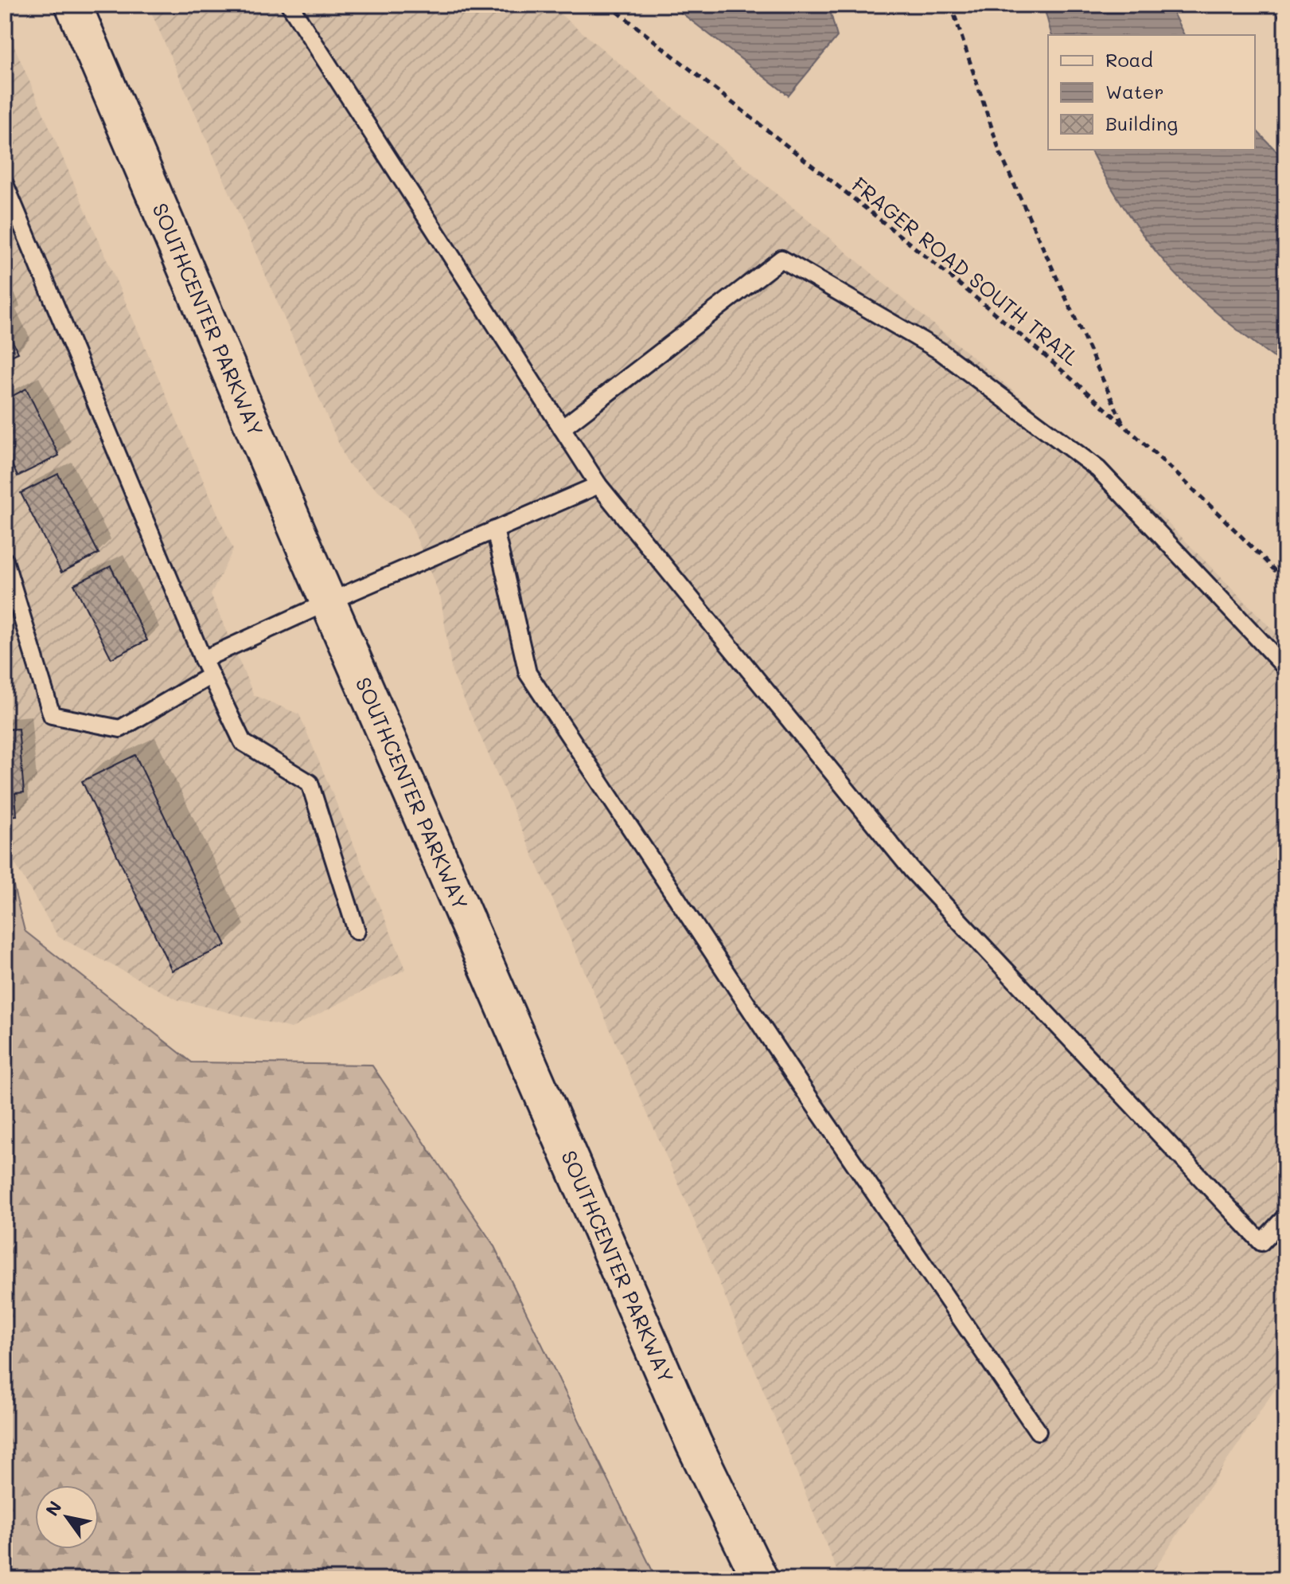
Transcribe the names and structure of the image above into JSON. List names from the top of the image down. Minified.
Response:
{"streets":{"main road":["SOUTHCENTER PARKWAY"],"path":["FRAGER ROAD SOUTH TRAIL"]},"legend":["Road","Water","Building"],"north":"top left"}
